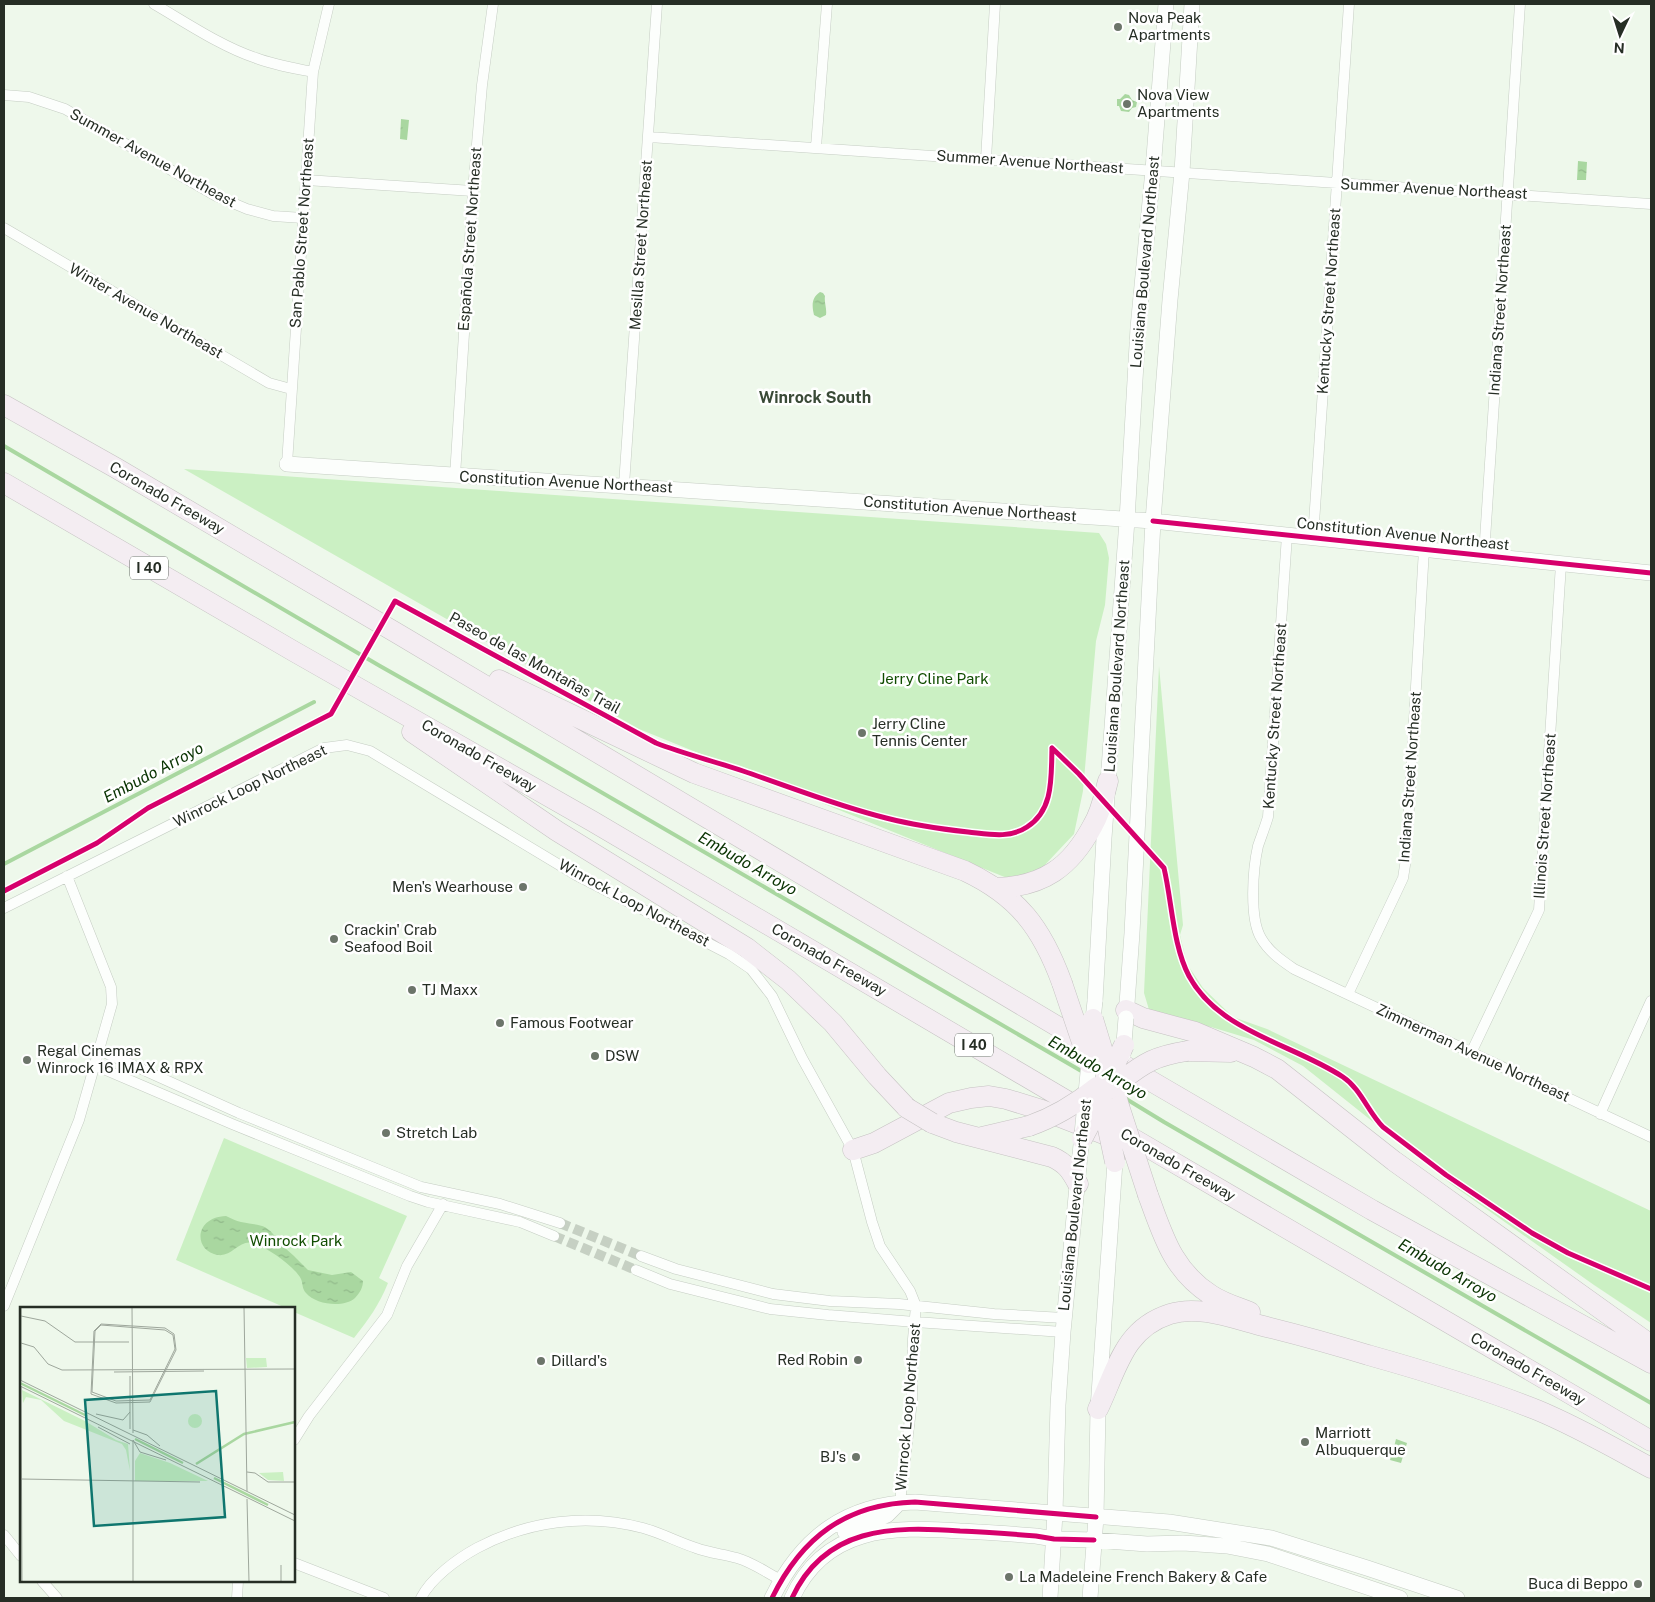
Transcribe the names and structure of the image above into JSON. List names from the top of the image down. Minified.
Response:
{"streets":{"highway":["Coronado Freeway","I 40"],"main road":["Louisiana Boulevard Northeast","Constitution Avenue Northeast"],"street":["Summer Avenue Northeast","San Pablo Street Northeast","Española Street Northeast","Mesilla Street Northeast","Kentucky Street Northeast","Indiana Street Northeast","Winter Avenue Northeast","Winrock Loop Northeast","Illinois Street Northeast","Zimmerman Avenue Northeast"],"cycle path":["Paseo de las Montañas Trail"]},"crossings":[["Summer Avenue Northeast","San Pablo Street Northeast"],["Summer Avenue Northeast","Mesilla Street Northeast"],["Summer Avenue Northeast","Louisiana Boulevard Northeast"],["Summer Avenue Northeast","Kentucky Street Northeast"],["Summer Avenue Northeast","Indiana Street Northeast"],["San Pablo Street Northeast","Winter Avenue Northeast"],["San Pablo Street Northeast","Constitution Avenue Northeast"],["Española Street Northeast","Constitution Avenue Northeast"],["Mesilla Street Northeast","Constitution Avenue Northeast"],["Louisiana Boulevard Northeast","Constitution Avenue Northeast"],["Kentucky Street Northeast","Constitution Avenue Northeast"],["Kentucky Street Northeast","Zimmerman Avenue Northeast"],["Indiana Street Northeast","Constitution Avenue Northeast"],["Indiana Street Northeast","Zimmerman Avenue Northeast"],["Constitution Avenue Northeast","Illinois Street Northeast"],["Illinois Street Northeast","Zimmerman Avenue Northeast"]],"districts":["Winrock South"],"water":["Embudo Arroyo"],"parks":["Jerry Cline Park","Winrock Park"],"places":["Nova Peak Apartments","Nova View Apartments","Jerry Cline Tennis Center","Men's Wearhouse","Crackin' Crab Seafood Boil","TJ Maxx","Famous Footwear","DSW","Regal Cinemas Winrock 16 IMAX & RPX","Stretch Lab","Red Robin","Dillard's","Marriott Albuquerque","BJ's","La Madeleine French Bakery & Cafe","Buca di Beppo"],"north":"bottom"}
